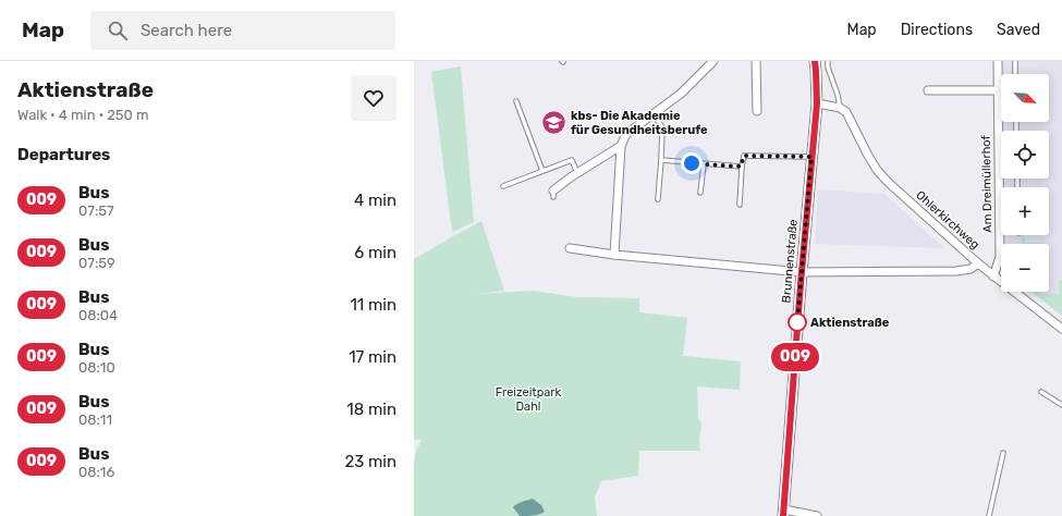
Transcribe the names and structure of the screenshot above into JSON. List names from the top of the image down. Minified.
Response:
{"streets":{"street":["Am Dreimüllerhof","Ohlerkirchweg","Brunnenstraße"]},"crossings":[["Am Dreimüllerhof","Ohlerkirchweg"]],"parks":["Freizeitpark Dahl"],"places":{"school or university":["kbs- Die Akademie für Gesundheitsberufe"],"other":["Aktienstraße"]},"lines":["bus line 009"],"north":"bottom right","page":{"header":"Map","search":"Search here","nav":["Map","Directions","Saved"],"heading":[["Aktienstraße","Walk · 4 min · 250 m"],"Departures"],"on_map":"009","map_buttons":["+","−"],"list":[{"mark":"009","name":"Bus","note":"07:57","value":"4 min"},{"mark":"009","name":"Bus","note":"07:59","value":"6 min"},{"mark":"009","name":"Bus","note":"08:04","value":"11 min"},{"mark":"009","name":"Bus","note":"08:10","value":"17 min"},{"mark":"009","name":"Bus","note":"08:11","value":"18 min"},{"mark":"009","name":"Bus","note":"08:16","value":"23 min"}]}}
